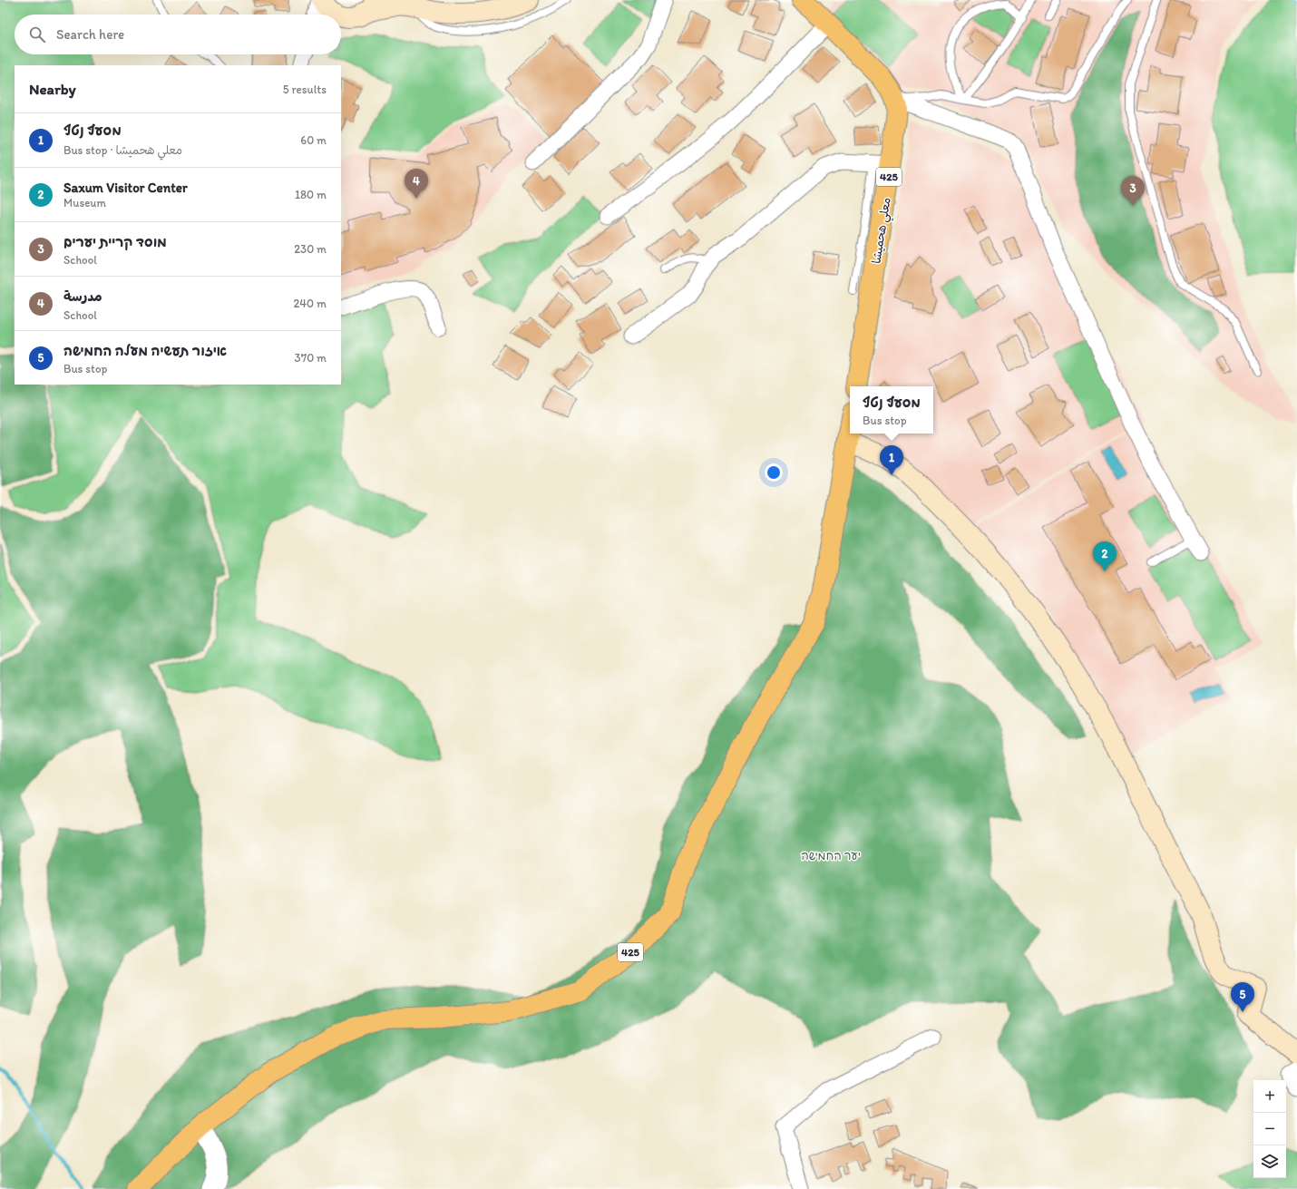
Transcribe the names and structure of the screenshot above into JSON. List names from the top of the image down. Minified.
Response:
{"streets":{"main road":["425","معلي هحميشا"]},"parks":["יער החמישה"],"page":{"search":"Search here","heading":["Nearby","5 results"],"list":[{"mark":"1","name":"מסעף נטף","note":"Bus stop · معلي هحميشا","value":"60 m"},{"mark":"2","name":"Saxum Visitor Center","note":"Museum","value":"180 m"},{"mark":"3","name":"מוסד קריית יערים","note":"School","value":"230 m"},{"mark":"4","name":"مدرسة","note":"School","value":"240 m"},{"mark":"5","name":"איזור תעשיה מעלה החמישה","note":"Bus stop","value":"370 m"}],"pins":["4","3","1","2","5"],"popup":["מסעף נטף","Bus stop"],"map_buttons":["+","−"]}}
